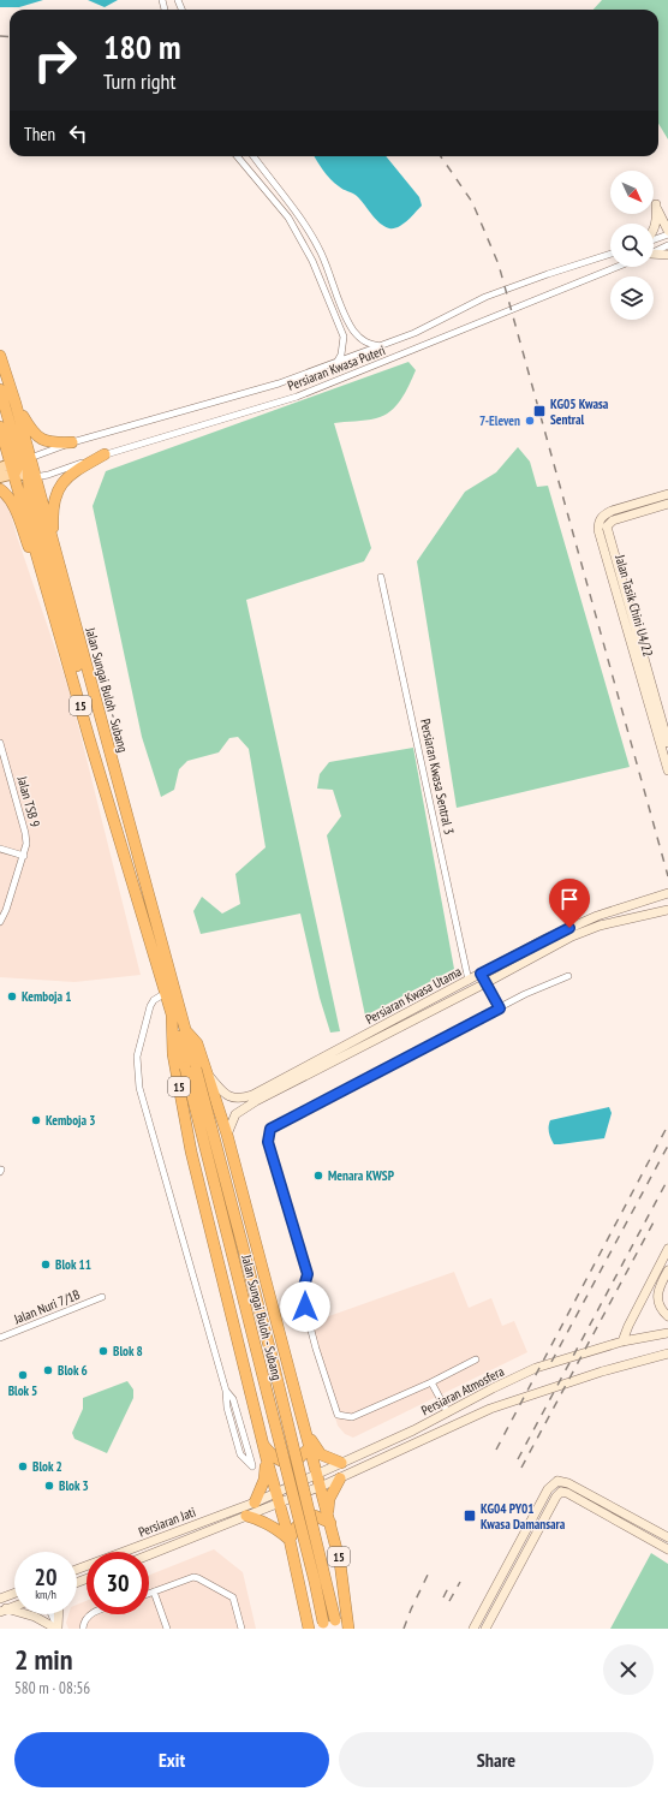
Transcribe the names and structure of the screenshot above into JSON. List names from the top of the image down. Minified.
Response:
{"streets":{"highway":["Jalan Sungai Buloh - Subang","15"],"street":["Persiaran Kwasa Puteri","Jalan Tasik Chini U4/22","Persiaran Kwasa Sentral 3","Jalan TSB 9","Persiaran Kwasa Utama","Jalan Nuri 7/1B","Persiaran Atmosfera","Persiaran Jati"]},"crossings":[["Persiaran Kwasa Puteri","Jalan Sungai Buloh - Subang"],["Jalan Sungai Buloh - Subang","Persiaran Kwasa Utama"],["Jalan Sungai Buloh - Subang","Persiaran Atmosfera"],["Jalan Sungai Buloh - Subang","Persiaran Jati"],["Persiaran Kwasa Sentral 3","Persiaran Kwasa Utama"],["Persiaran Atmosfera","Persiaran Jati"]],"places":{"transit":["KG05 Kwasa Sentral","KG04 PY01 Kwasa Damansara"],"other":["7-Eleven","Kemboja 1","Kemboja 3","Menara KWSP","Blok 11","Blok 8","Blok 6","Blok 5","Blok 2","Blok 3"]},"north":"bottom right","page":{"turn":["180 m","Turn right"],"then":"Then","speed":"20 km/h","limit":"30","heading":["2 min","580 m · 08:56"],"buttons":["Exit","Share"]}}
